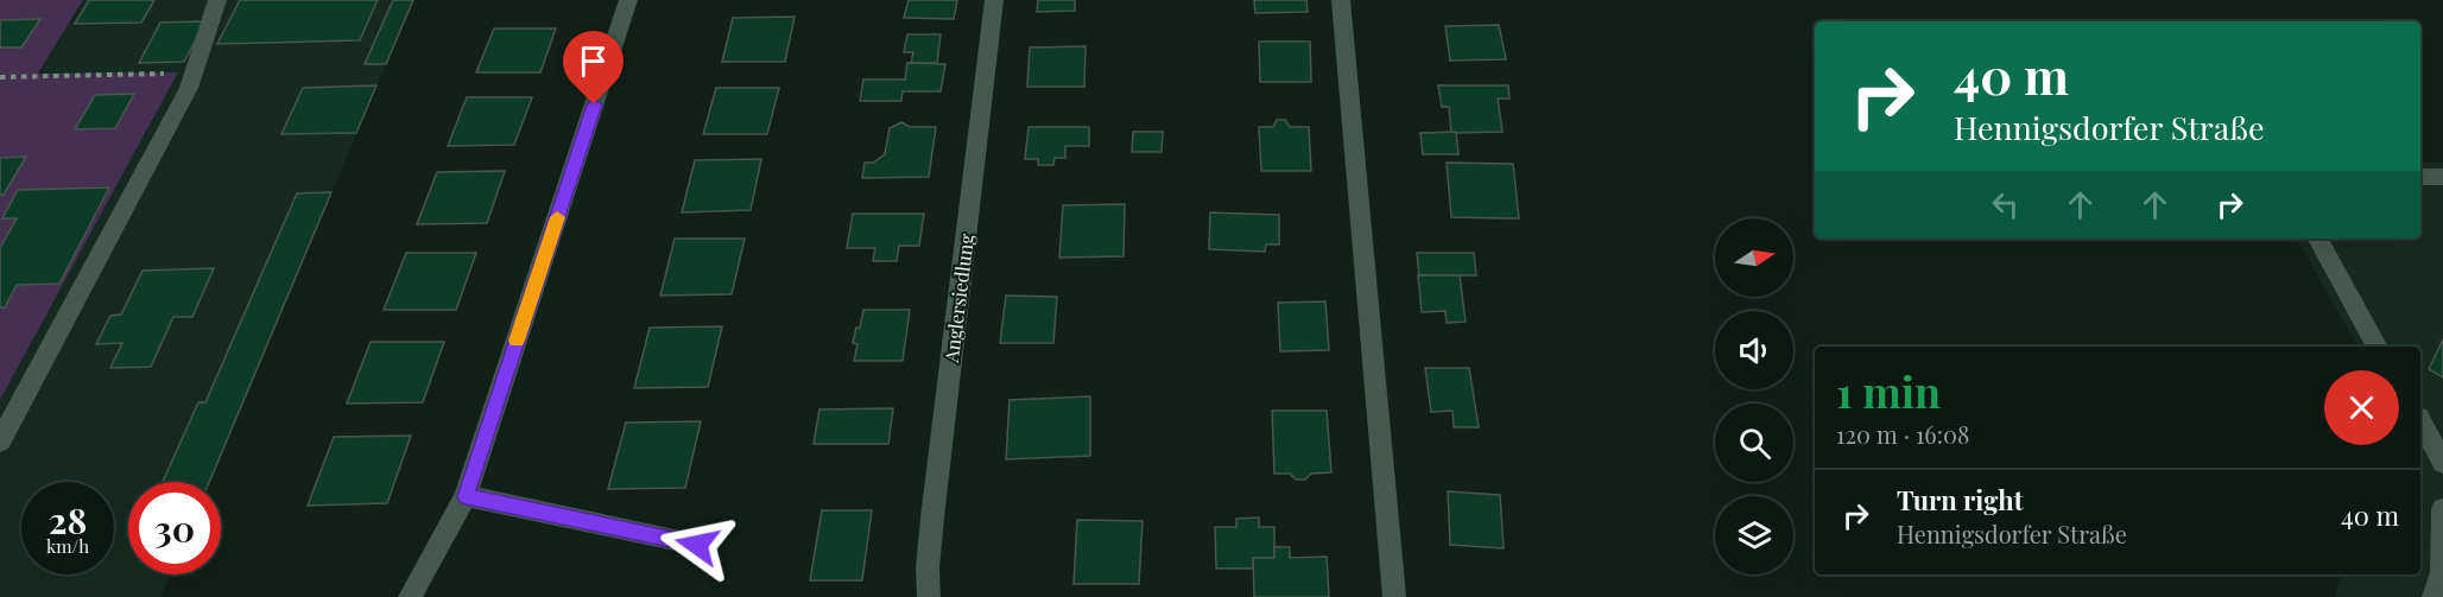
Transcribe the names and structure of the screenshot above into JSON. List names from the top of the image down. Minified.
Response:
{"streets":{"street":["Anglersiedlung"]},"north":"right","page":{"turn":["40 m","Hennigsdorfer Straße"],"heading":["1 min","120 m · 16:08"],"list":[{"name":"Turn right","note":"Hennigsdorfer Straße","value":"40 m"}],"speed":"28 km/h","limit":"30"}}
